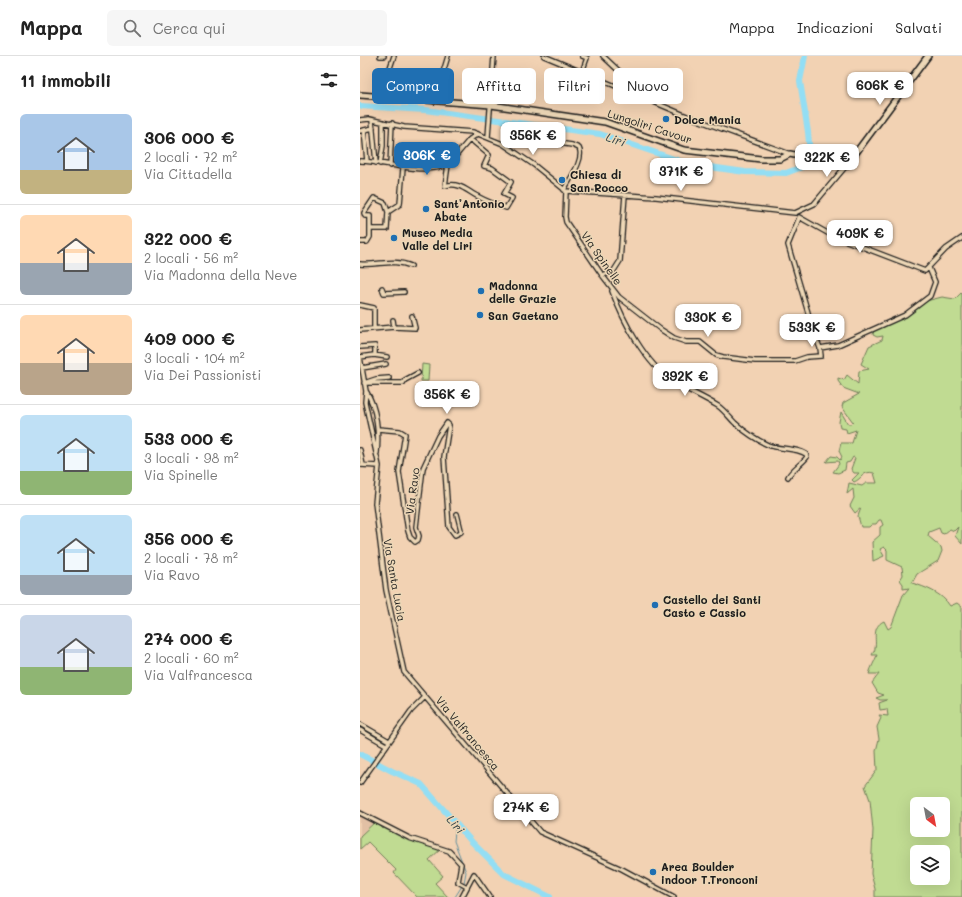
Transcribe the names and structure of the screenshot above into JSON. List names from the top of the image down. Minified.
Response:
{"streets":{"street":["Lungoliri Cavour","Via Spinelle","Via Ravo","Via Santa Lucia","Via Valfrancesca"]},"crossings":[["Via Santa Lucia","Via Valfrancesca"]],"water":["Liri"],"places":["Dolce Mania","Chiesa di San Rocco","Sant’Antonio Abate","Museo Media Valle del Liri","Madonna delle Grazie","San Gaetano","Castello dei Santi Casto e Cassio","Area Boulder indoor T.Tronconi"],"north":"bottom right","page":{"header":"Mappa","search":"Cerca qui","nav":["Mappa","Indicazioni","Salvati"],"heading":"11 immobili","chip":["Compra","Affitta","Filtri","Nuovo"],"price":["606K €","356K €","306K €","322K €","371K €","409K €","330K €","533K €","392K €","356K €","274K €"],"list":[{"name":"306 000 €","note":"2 locali · 72 m² · Via Cittadella"},{"name":"322 000 €","note":"2 locali · 56 m² · Via Madonna della Neve"},{"name":"409 000 €","note":"3 locali · 104 m² · Via Dei Passionisti"},{"name":"533 000 €","note":"3 locali · 98 m² · Via Spinelle"},{"name":"356 000 €","note":"2 locali · 78 m² · Via Ravo"},{"name":"274 000 €","note":"2 locali · 60 m² · Via Valfrancesca"}]}}
